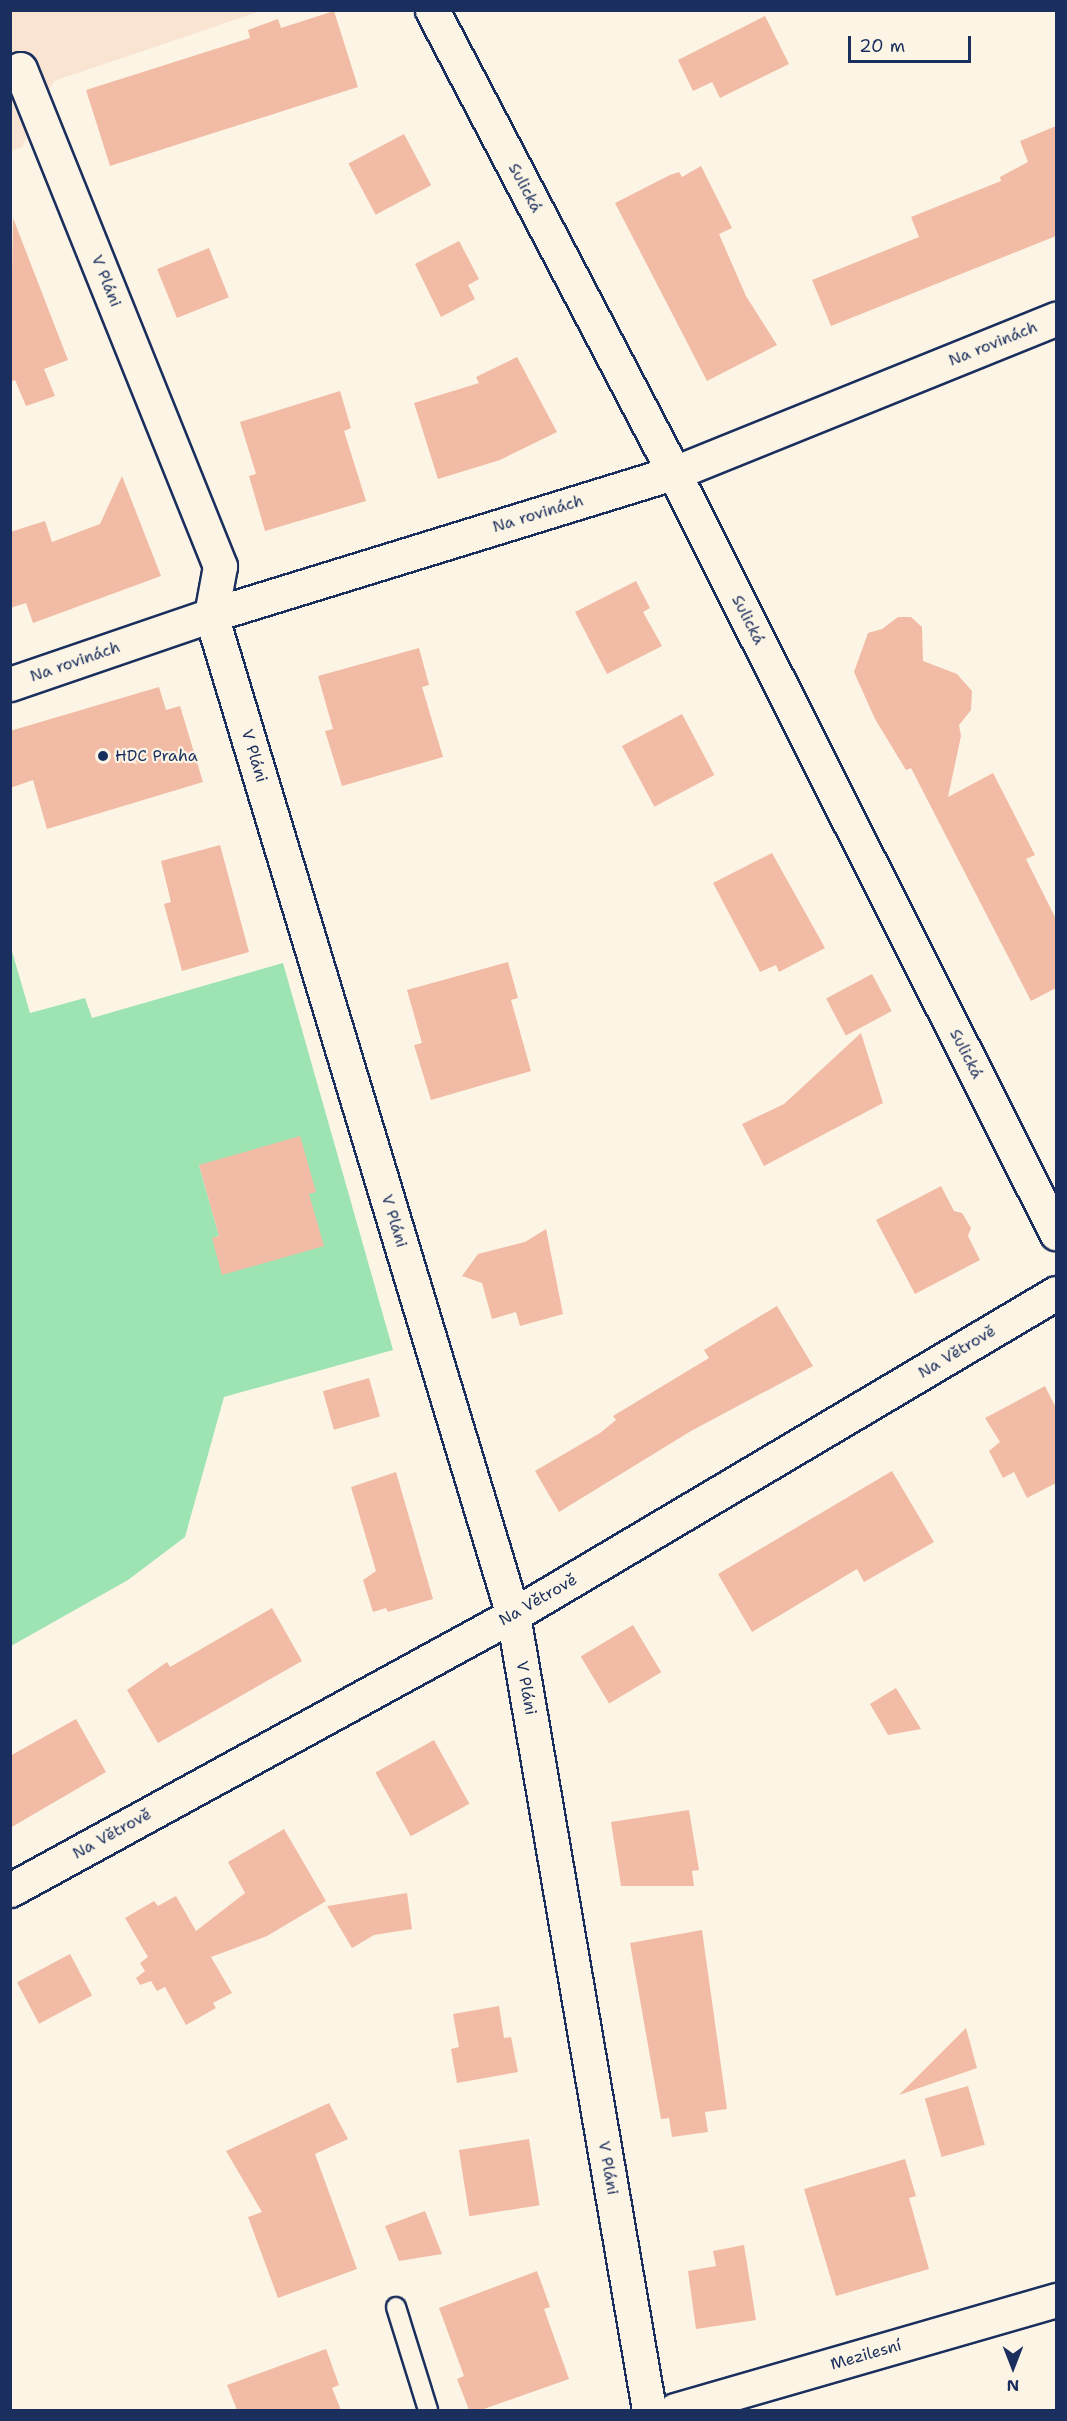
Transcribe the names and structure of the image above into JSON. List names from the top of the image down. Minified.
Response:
{"streets":{"street":["Sulická","V Pláni","Na rovinách","Na Větrově","Mezilesní"]},"crossings":[["Sulická","Na rovinách"],["V Pláni","Na rovinách"],["V Pláni","Na Větrově"]],"places":["HDC Praha"],"scale_bar":"20 m","north":"bottom"}
